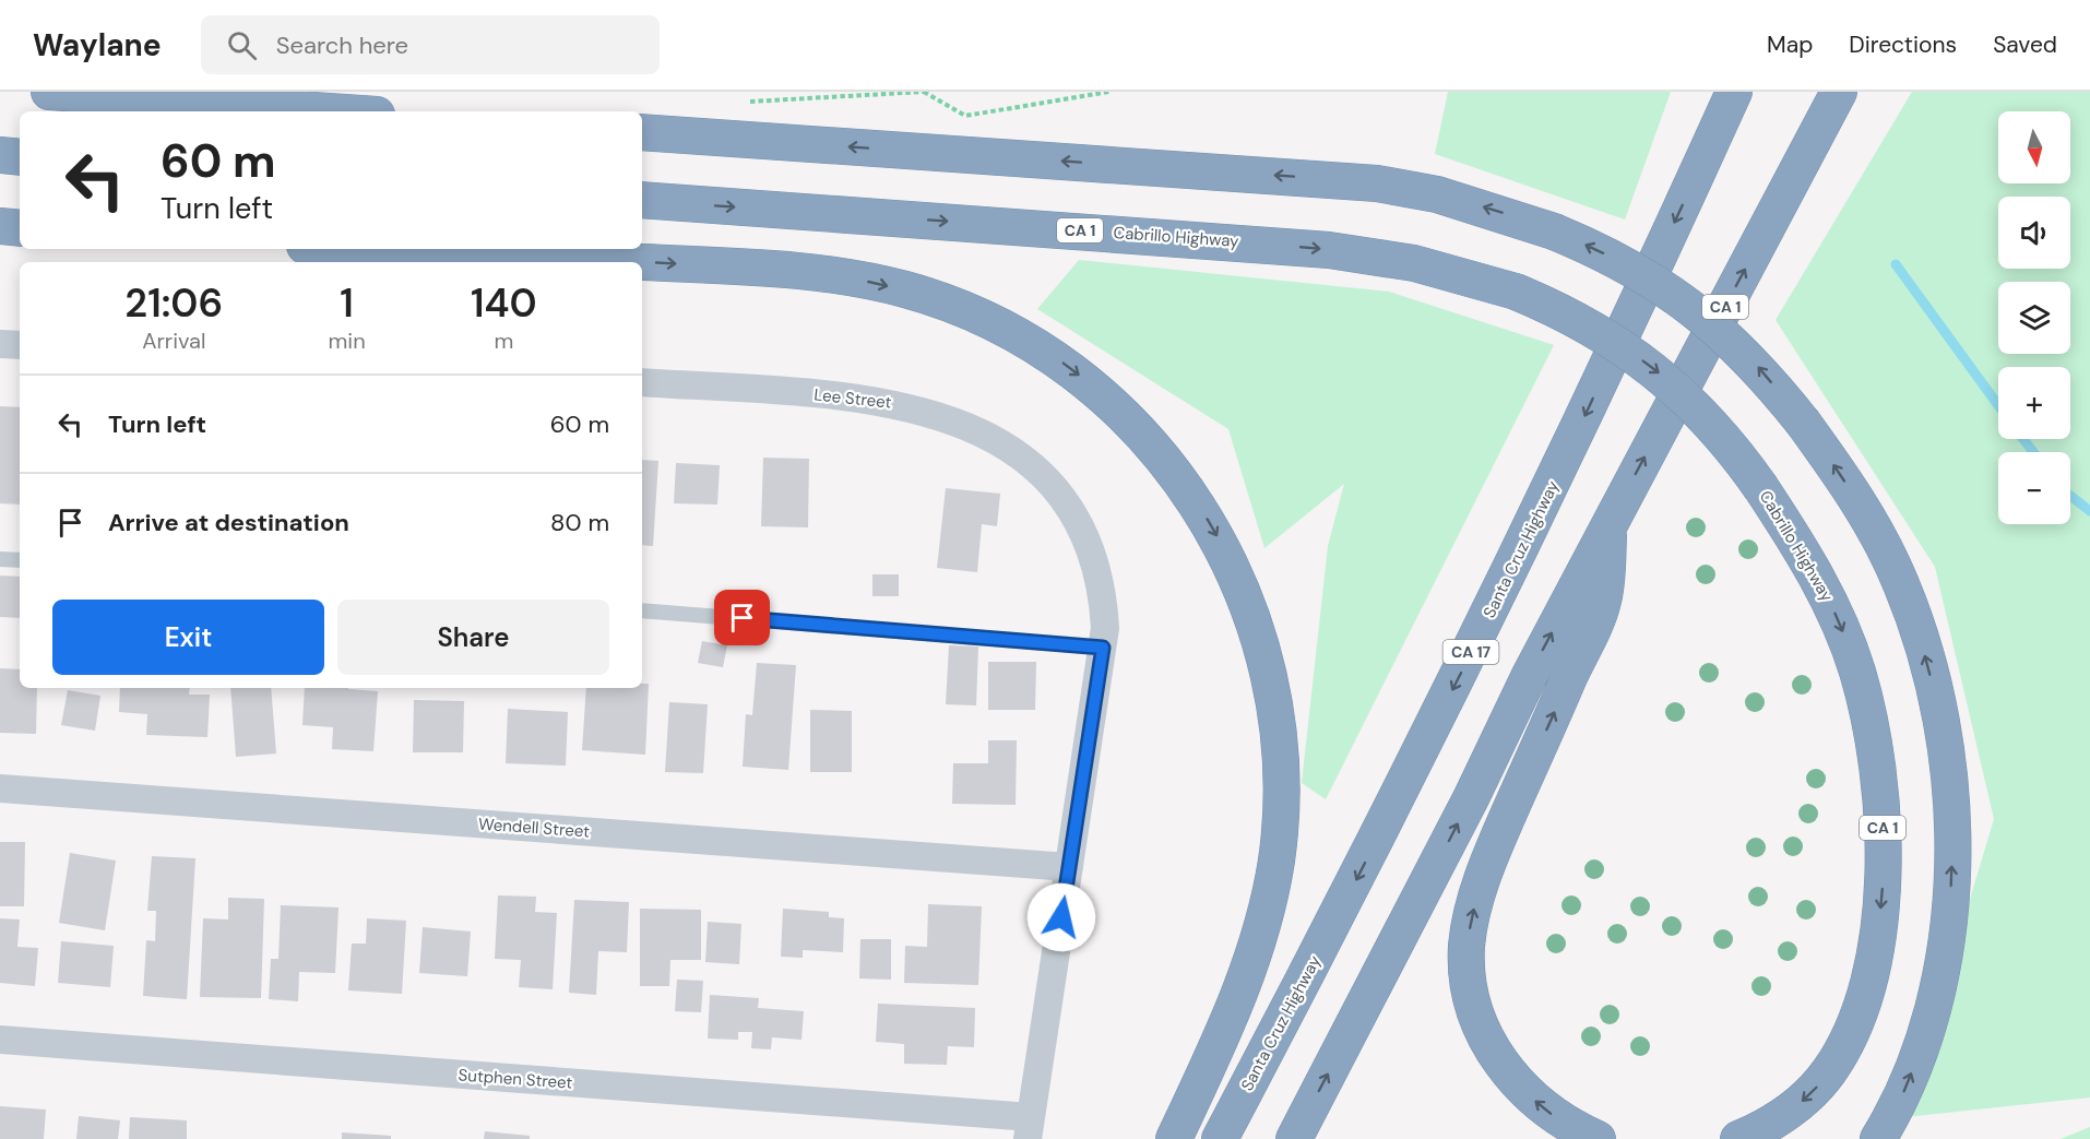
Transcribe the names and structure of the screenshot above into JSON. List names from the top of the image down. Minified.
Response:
{"streets":{"highway":["CA 1","Cabrillo Highway","Santa Cruz Highway","CA 17"],"street":["Lee Street","Wendell Street","Sutphen Street"]},"crossings":[["Lee Street","Wendell Street"],["Lee Street","Sutphen Street"]],"north":"bottom","page":{"header":"Waylane","search":"Search here","nav":["Map","Directions","Saved"],"map_buttons":["+","−"],"turn":["60 m","Turn left"],"eta":["21:06","Arrival","1","min","140","m"],"list":[{"name":"Turn left","value":"60 m"},{"name":"Arrive at destination","value":"80 m"}],"buttons":["Exit","Share"]}}
